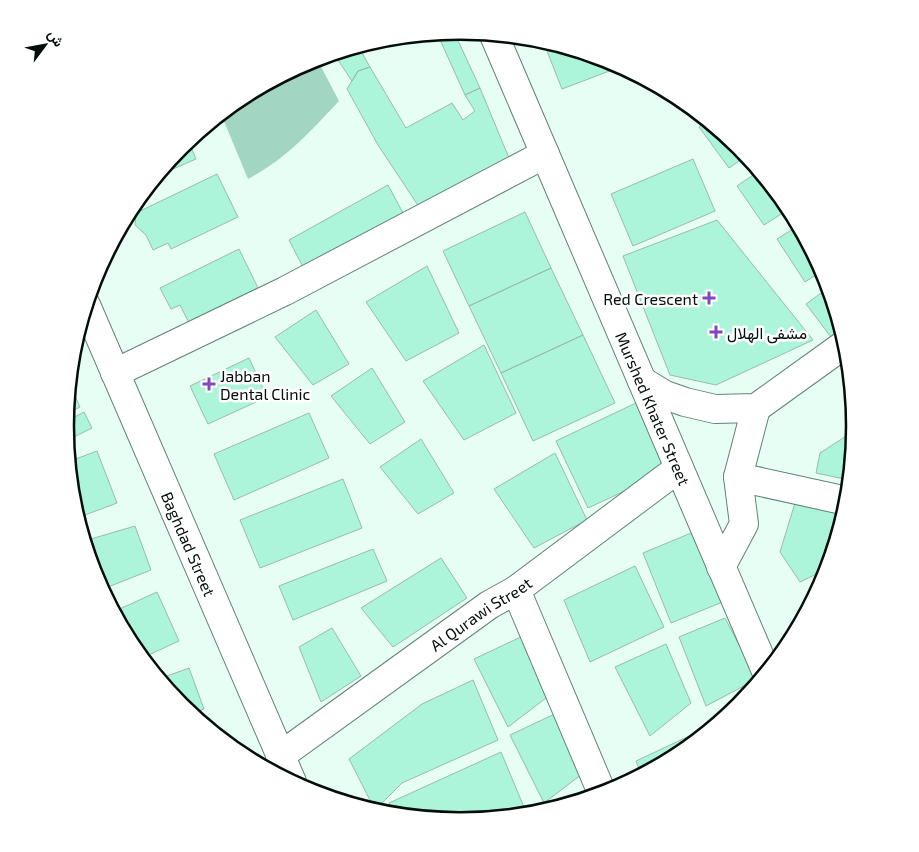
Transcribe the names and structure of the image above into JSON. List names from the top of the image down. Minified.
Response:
{"streets":{"main road":["Murshed Khater Street","Baghdad Street","Al Qurawi Street"]},"crossings":[["Murshed Khater Street","Al Qurawi Street"],["Baghdad Street","Al Qurawi Street"]],"places":{"health":["Red Crescent","مشفى الهلال","Jabban Dental Clinic"]},"north":"top right"}
